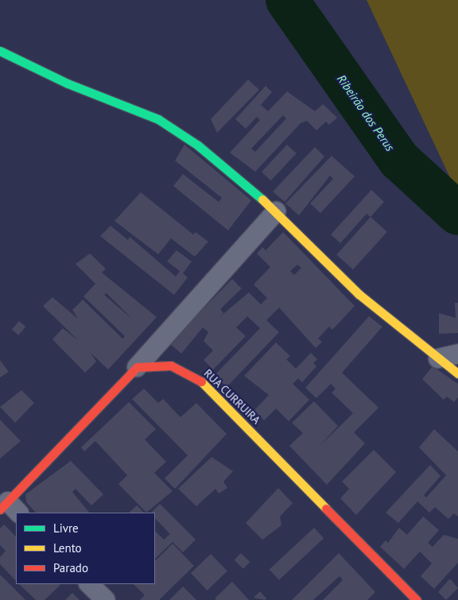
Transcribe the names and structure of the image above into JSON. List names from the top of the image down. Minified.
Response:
{"streets":{"street":["RUA CURRUIRA"]},"water":["Ribeirão dos Perus"],"legend":["Livre","Lento","Parado"]}
